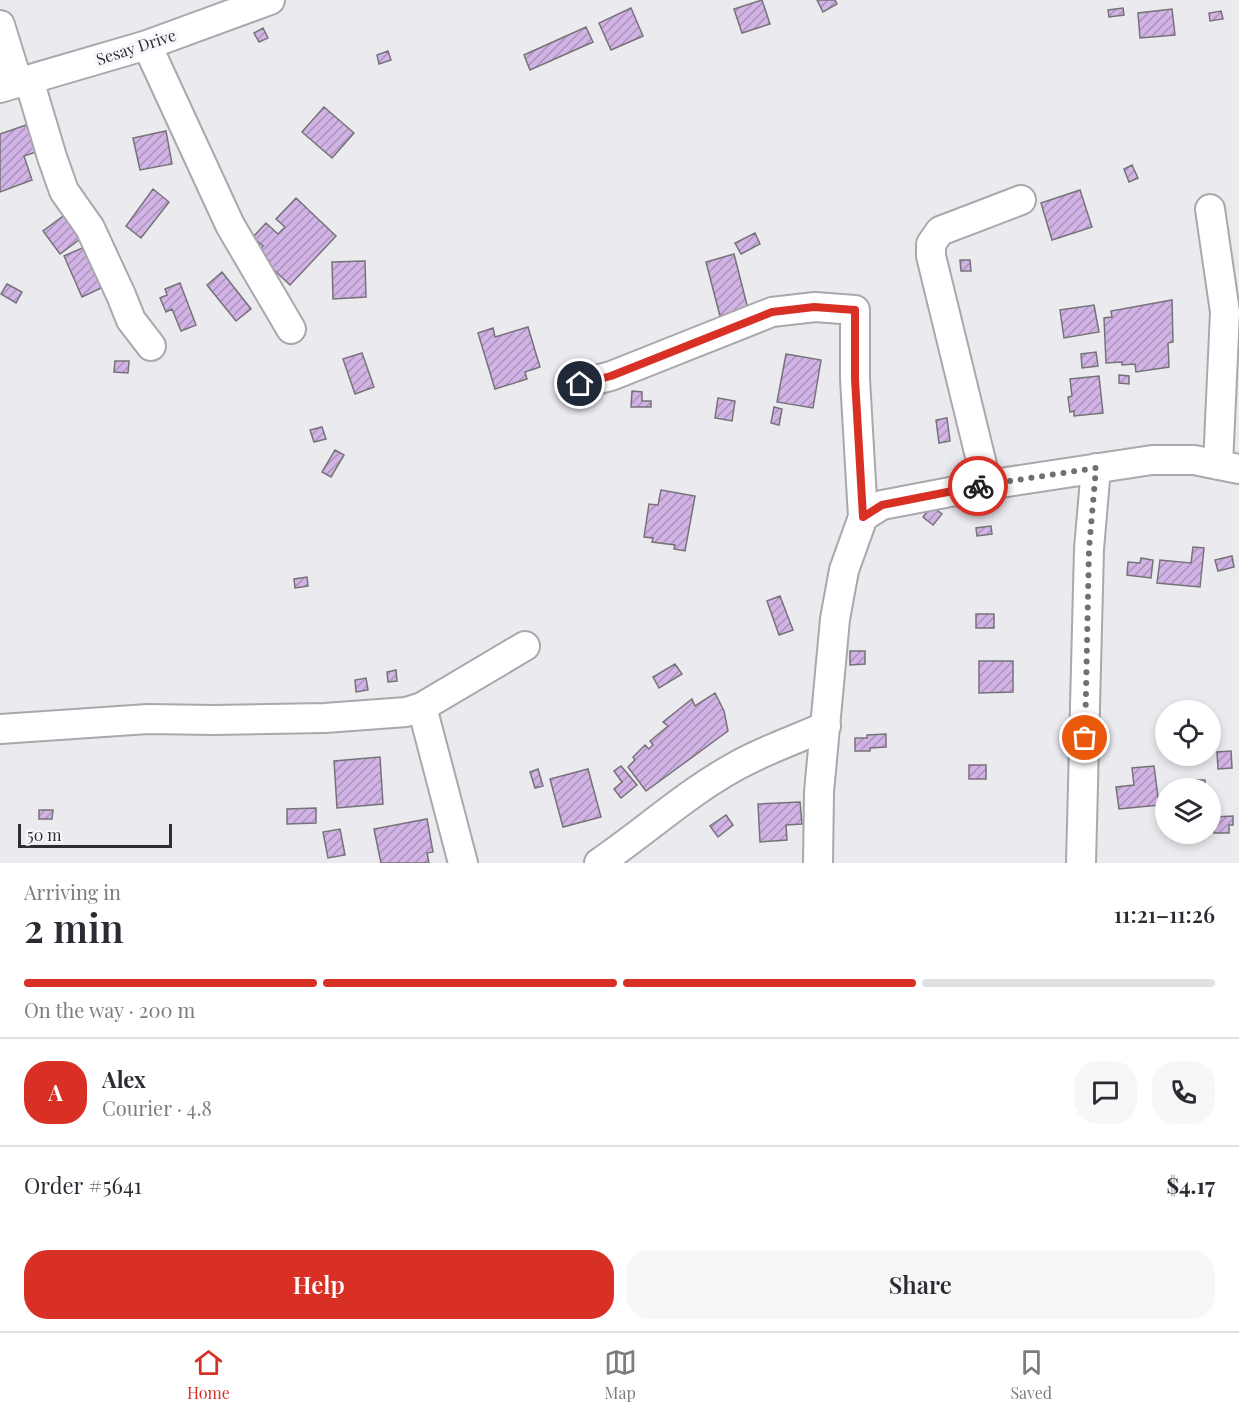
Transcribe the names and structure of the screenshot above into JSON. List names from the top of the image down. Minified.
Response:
{"streets":{"street":["Sesay Drive"]},"scale_bar":"50 m","page":{"scale":"50 m","heading":["2 min","Arriving in","11:21–11:26"],"panel":["Alex","Courier · 4.8","Order #5641","$4.17"],"bar":"On the way · 200 m","round":"A","buttons":["Help","Share"],"tabs":["Home","Map","Saved"]}}
